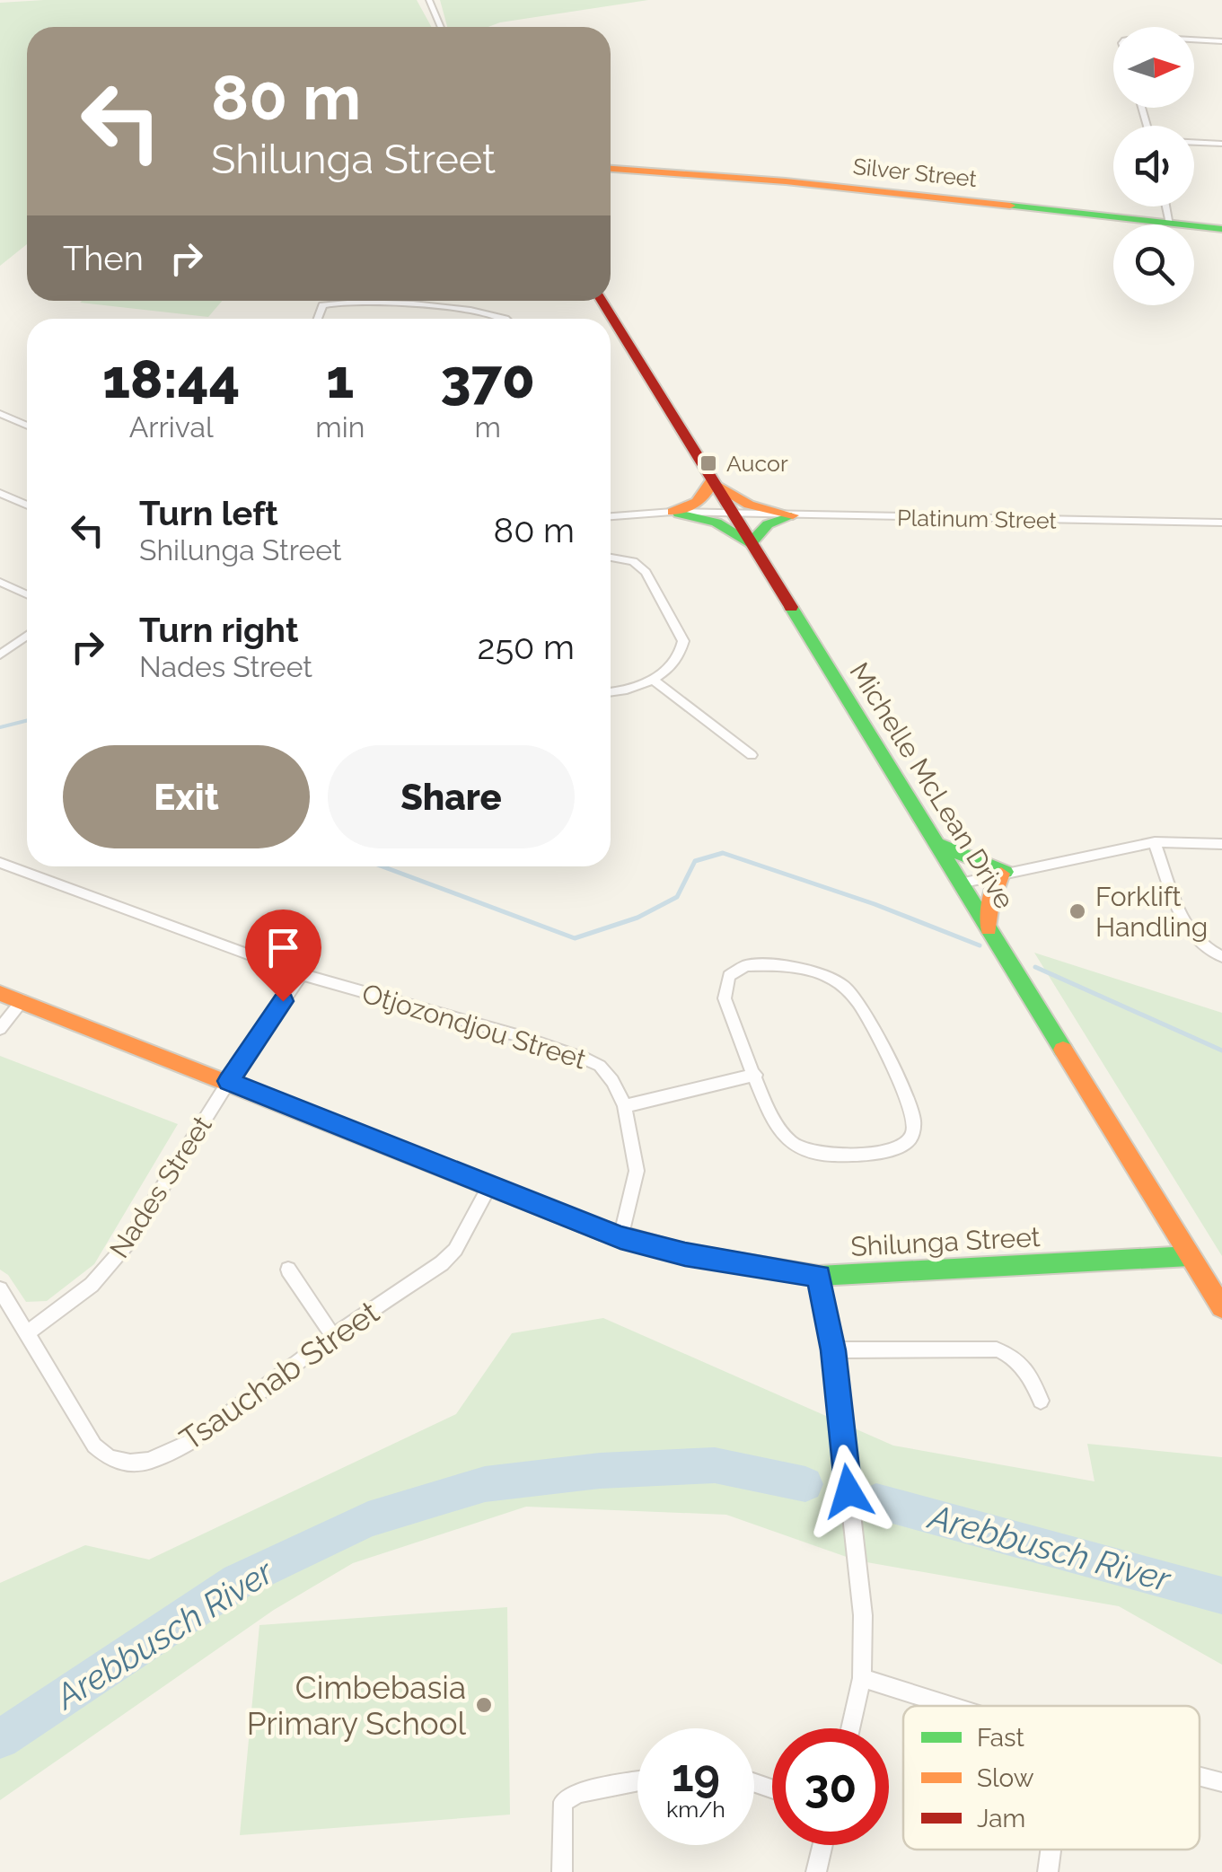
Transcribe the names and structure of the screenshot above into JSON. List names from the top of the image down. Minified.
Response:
{"streets":{"street":["Silver Street","Platinum Street","Michelle McLean Drive","Otjozondjou Street","Nades Street","Shilunga Street","Tsauchab Street"]},"crossings":[["Platinum Street","Michelle McLean Drive"],["Michelle McLean Drive","Shilunga Street"],["Otjozondjou Street","Nades Street"],["Nades Street","Shilunga Street"],["Nades Street","Tsauchab Street"],["Shilunga Street","Tsauchab Street"]],"water":["Arebbusch River"],"places":{"transit":["Aucor"],"other":["Forklift Handling","Cimbebasia Primary School"]},"legend":["Fast","Slow","Jam"],"north":"right","page":{"turn":["80 m","Shilunga Street"],"then":"Then","eta":["18:44","Arrival","1","min","370","m"],"list":[{"name":"Turn left","note":"Shilunga Street","value":"80 m"},{"name":"Turn right","note":"Nades Street","value":"250 m"}],"buttons":["Exit","Share"],"speed":"19 km/h","limit":"30"}}
